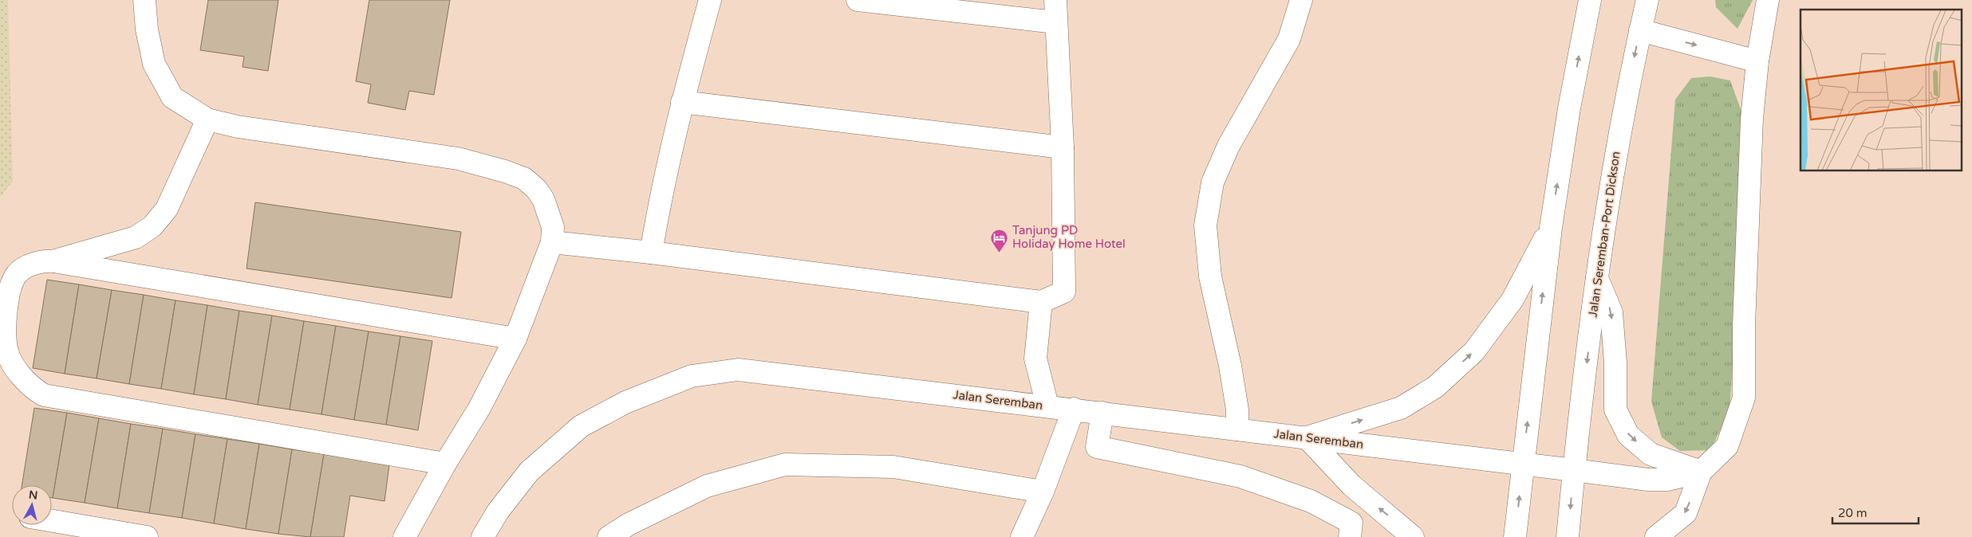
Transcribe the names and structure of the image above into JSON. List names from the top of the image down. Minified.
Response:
{"streets":{"main road":["Jalan Seremban-Port Dickson","Jalan Seremban"]},"crossings":[["Jalan Seremban-Port Dickson","Jalan Seremban"]],"places":{"hotel":["Tanjung PD Holiday Home Hotel"]},"scale_bar":"20 m","north":"top"}
